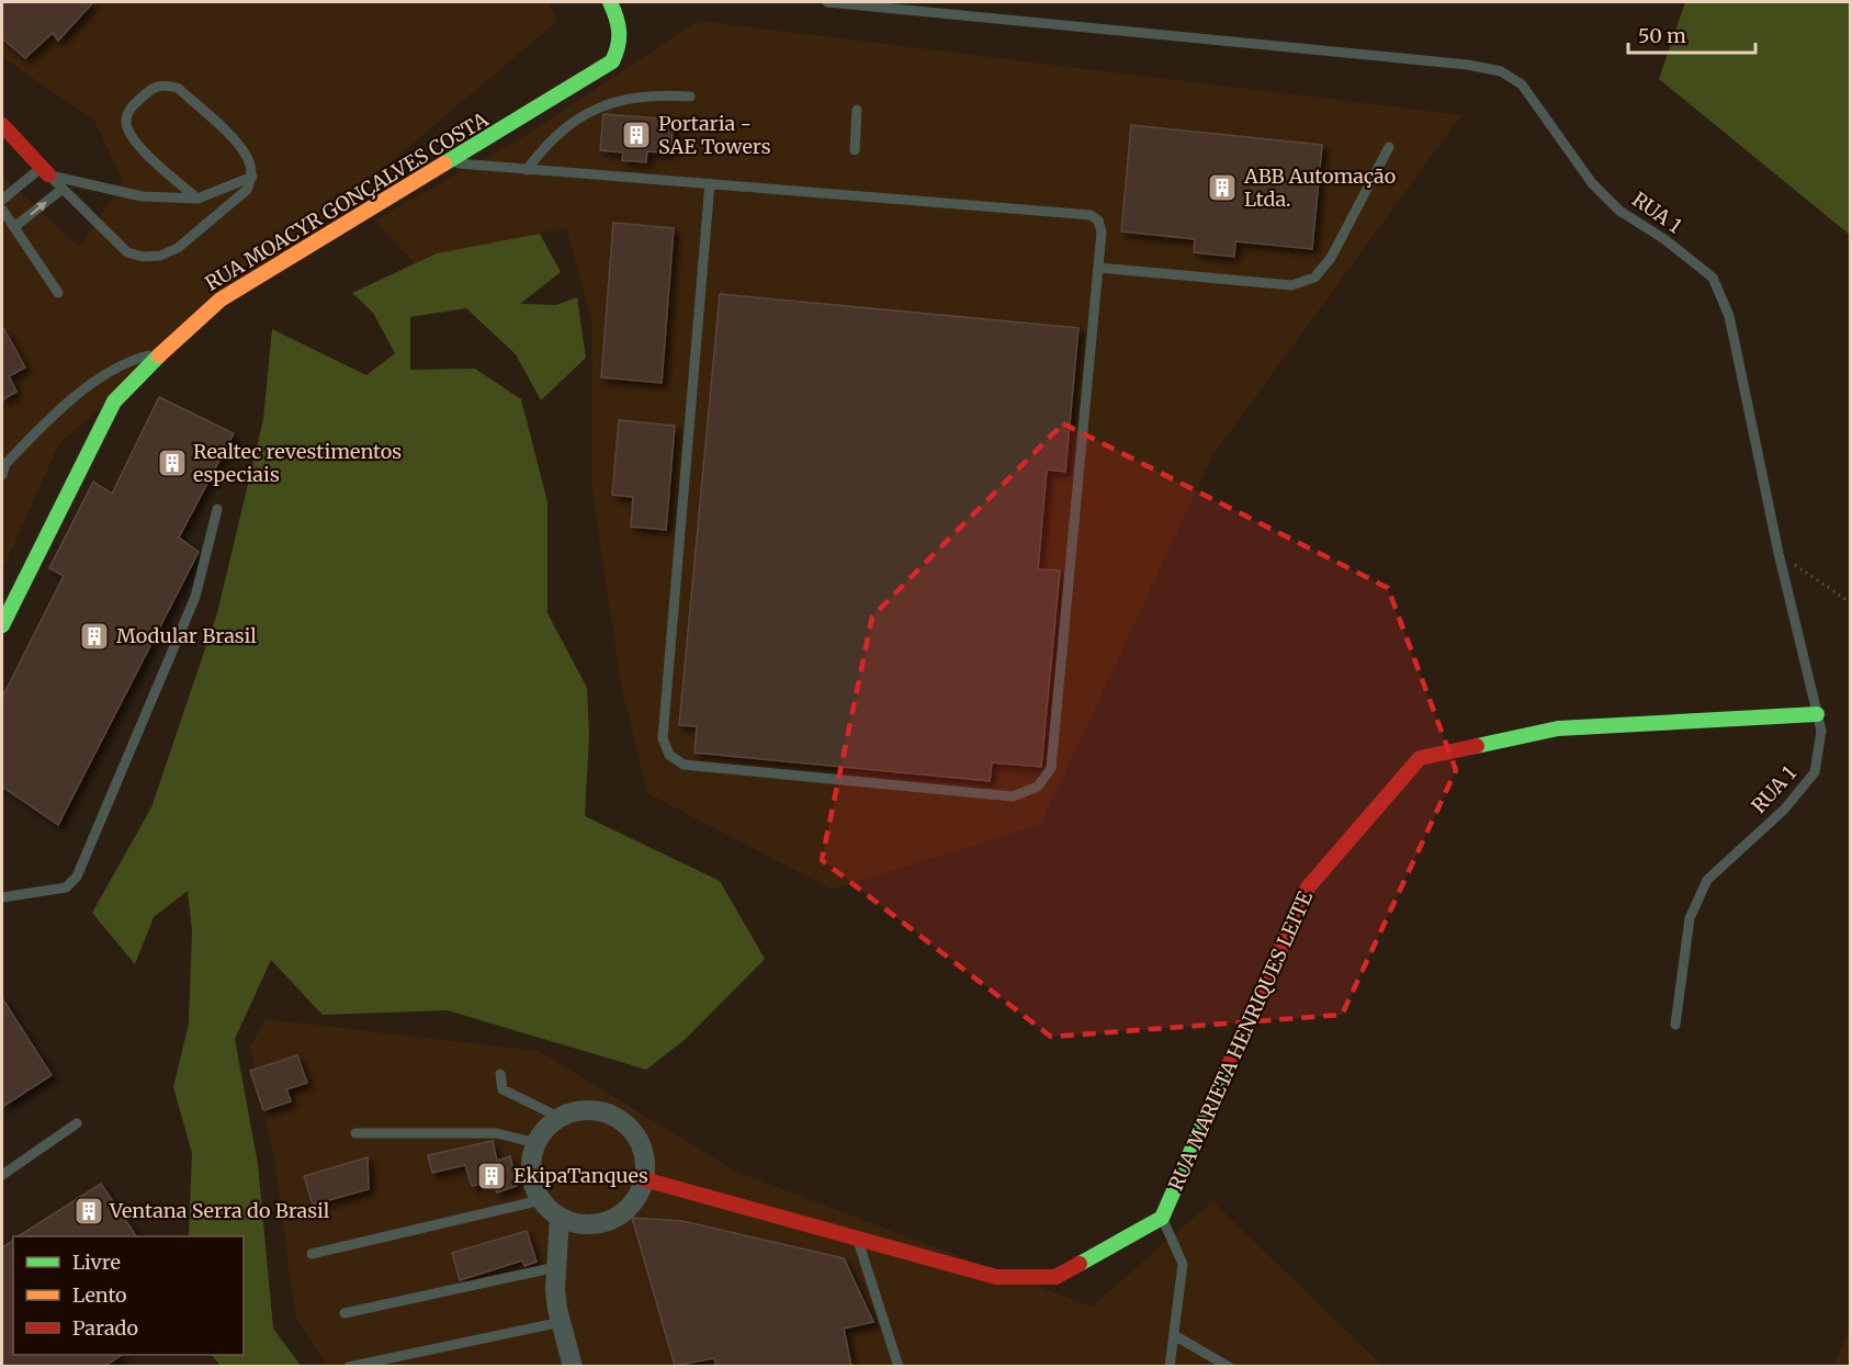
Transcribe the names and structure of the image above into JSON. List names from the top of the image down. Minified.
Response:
{"streets":{"street":["RUA MOACYR GONÇALVES COSTA","RUA MARIETA HENRIQUES LEITE"],"lane":["RUA 1"]},"crossings":[["RUA 1","RUA MARIETA HENRIQUES LEITE"]],"places":{"building":["Portaria - SAE Towers","ABB Automação Ltda.","Realtec revestimentos especiais","Modular Brasil","EkipaTanques","Ventana Serra do Brasil"]},"legend":["Livre","Lento","Parado"],"scale_bar":"50 m"}
